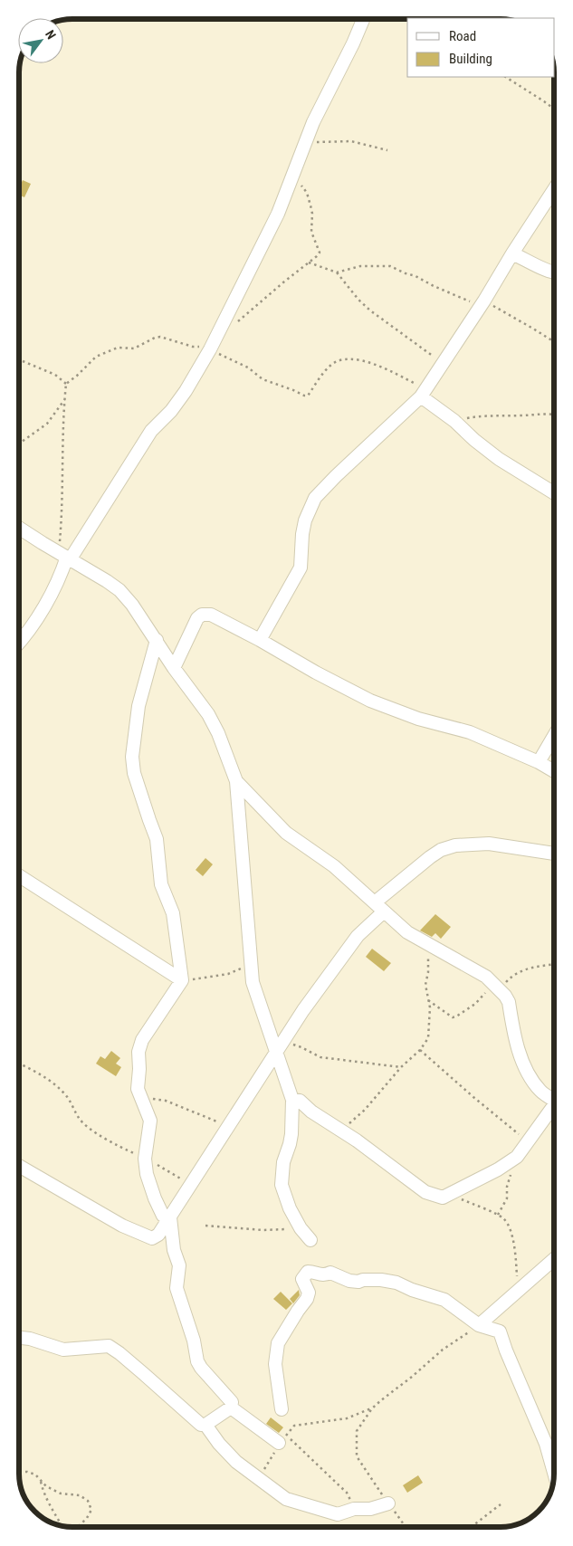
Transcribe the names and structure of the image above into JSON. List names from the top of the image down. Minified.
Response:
{"legend":["Road","Building"],"north":"top right"}
